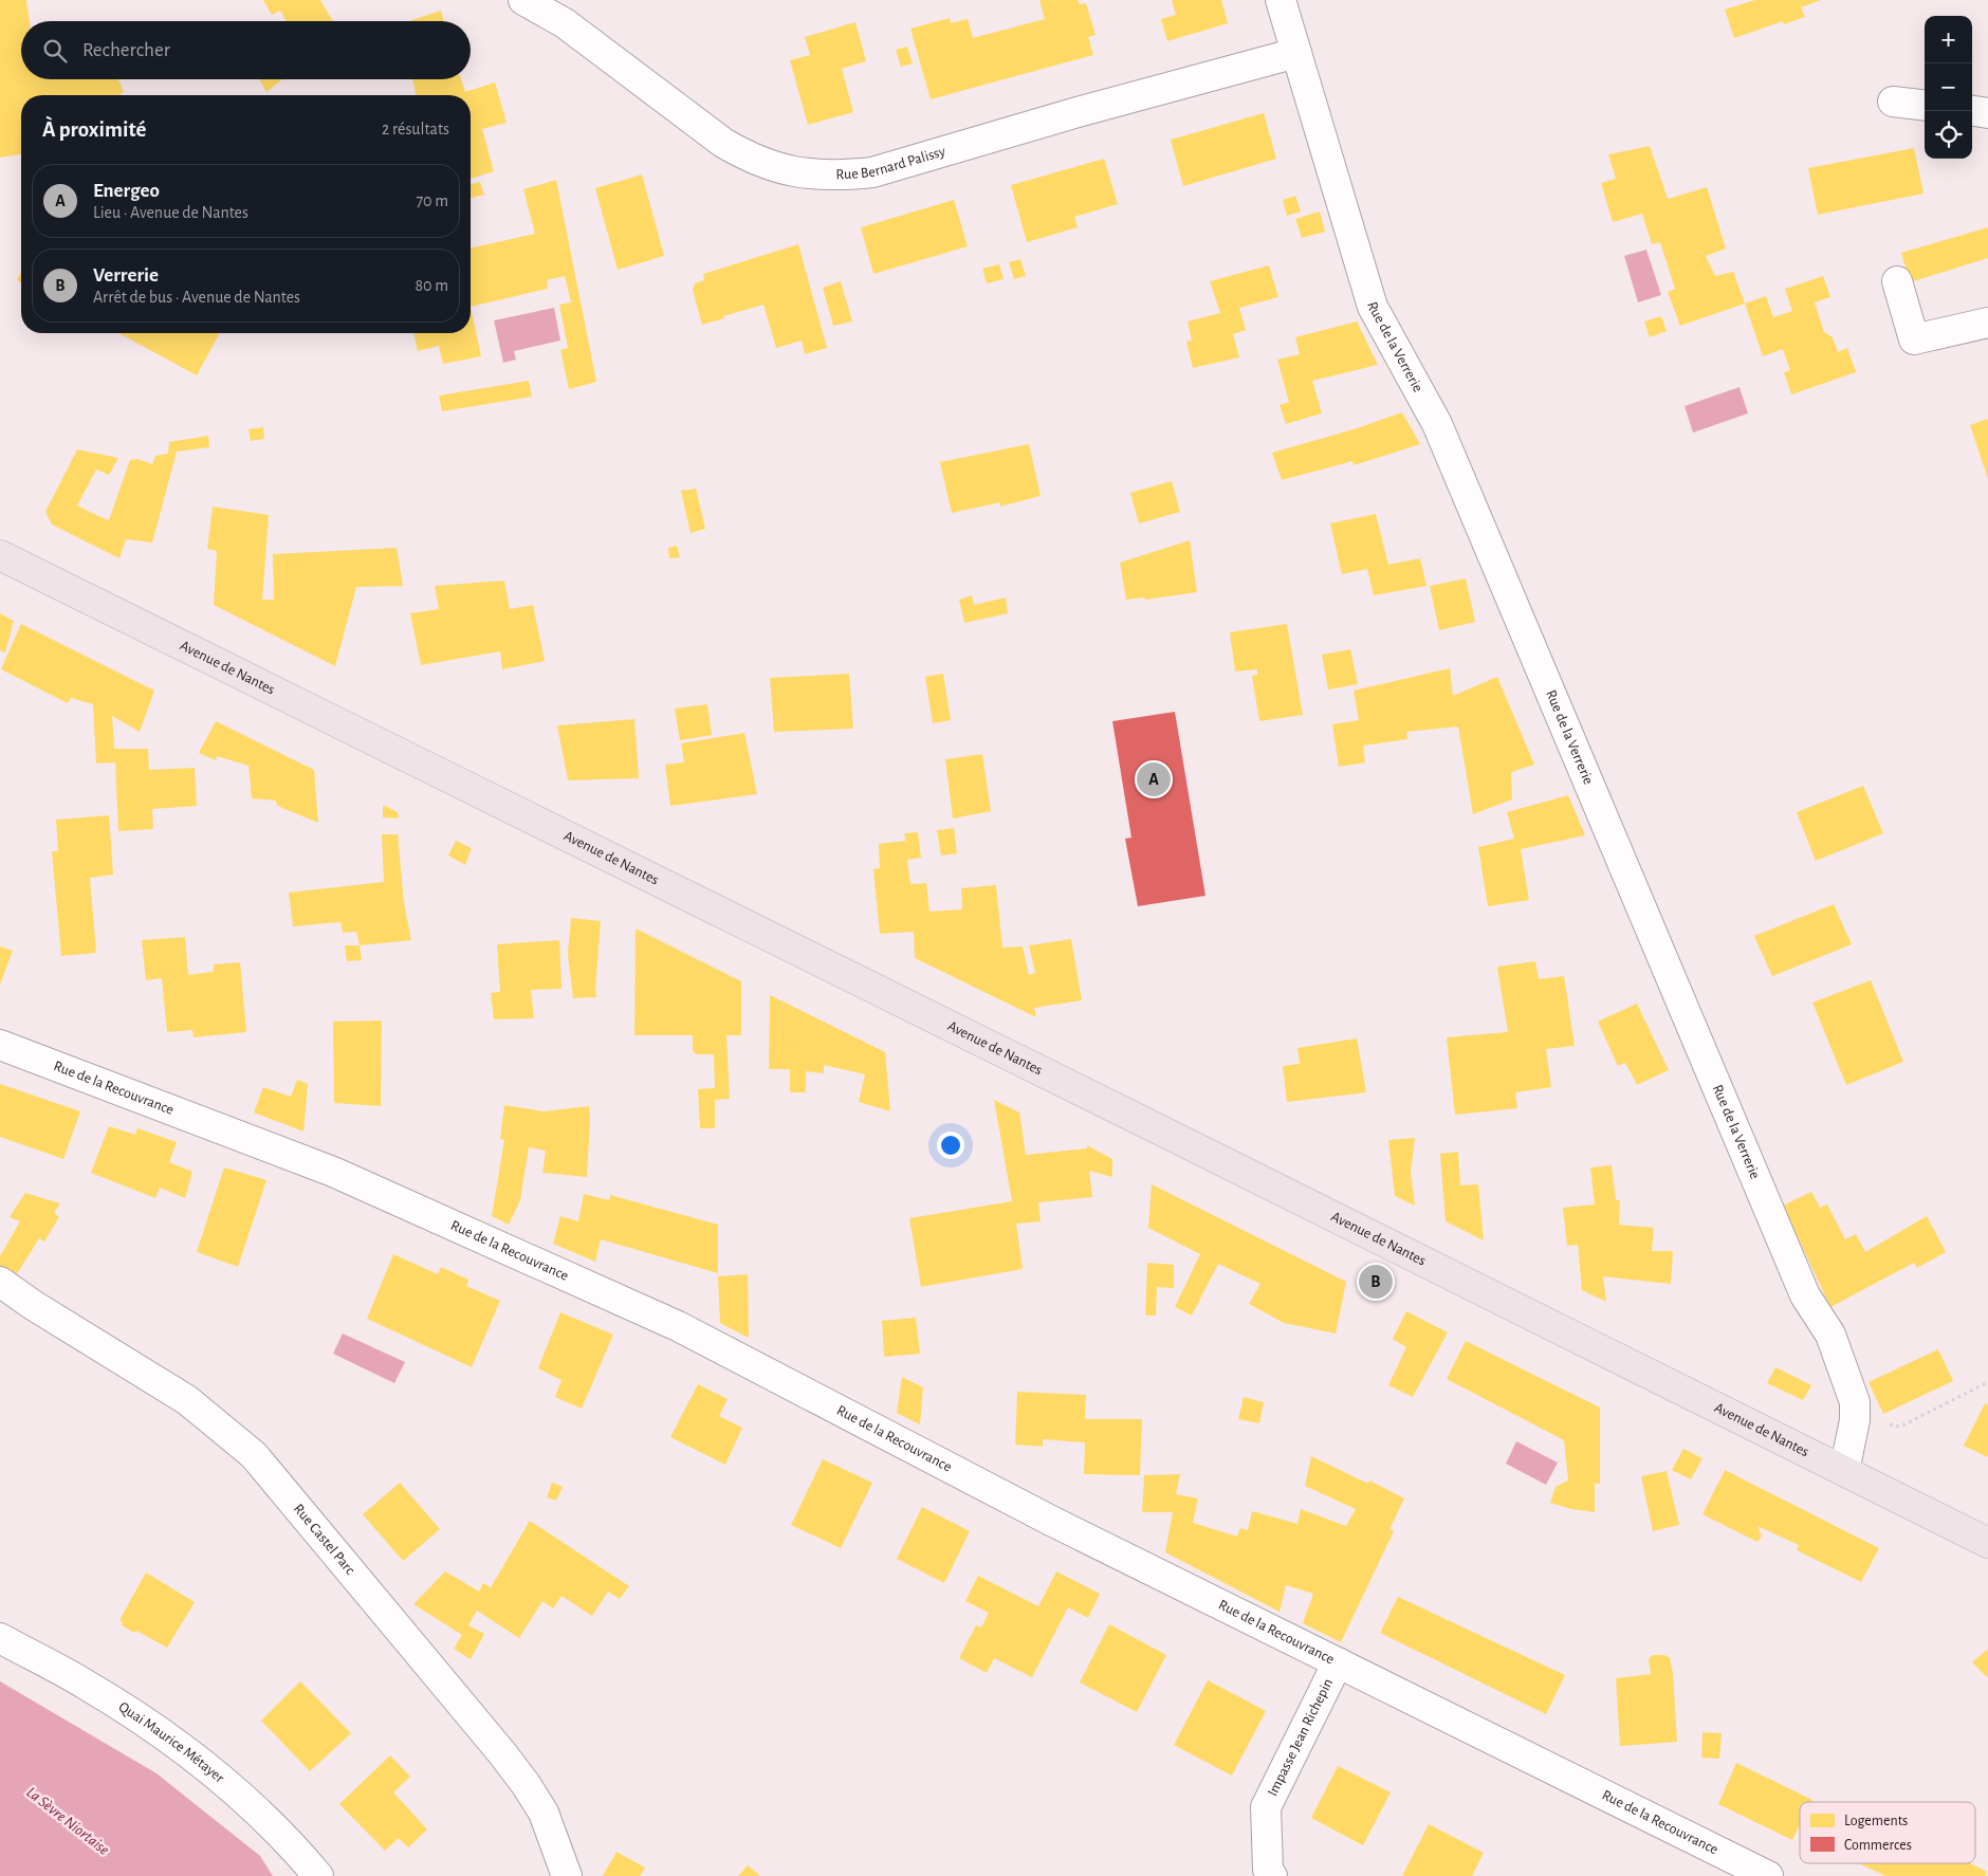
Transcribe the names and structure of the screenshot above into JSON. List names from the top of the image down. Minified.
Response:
{"streets":{"main road":["Avenue de Nantes"],"street":["Rue Bernard Palissy","Rue de la Verrerie","Rue de la Recouvrance","Rue Castel Parc","Impasse Jean Richepin","Quai Maurice Métayer"]},"crossings":[["Rue Bernard Palissy","Rue de la Verrerie"],["Rue de la Verrerie","Avenue de Nantes"],["Rue de la Recouvrance","Impasse Jean Richepin"]],"water":["La Sèvre Niortaise"],"legend":["Logements","Commerces"],"page":{"map_buttons":["+","−"],"search":"Rechercher","heading":["À proximité","2 résultats"],"list":[{"mark":"A","name":"Energeo","note":"Lieu · Avenue de Nantes","value":"70 m"},{"mark":"B","name":"Verrerie","note":"Arrêt de bus · Avenue de Nantes","value":"80 m"}],"pins":["A","B"]}}
